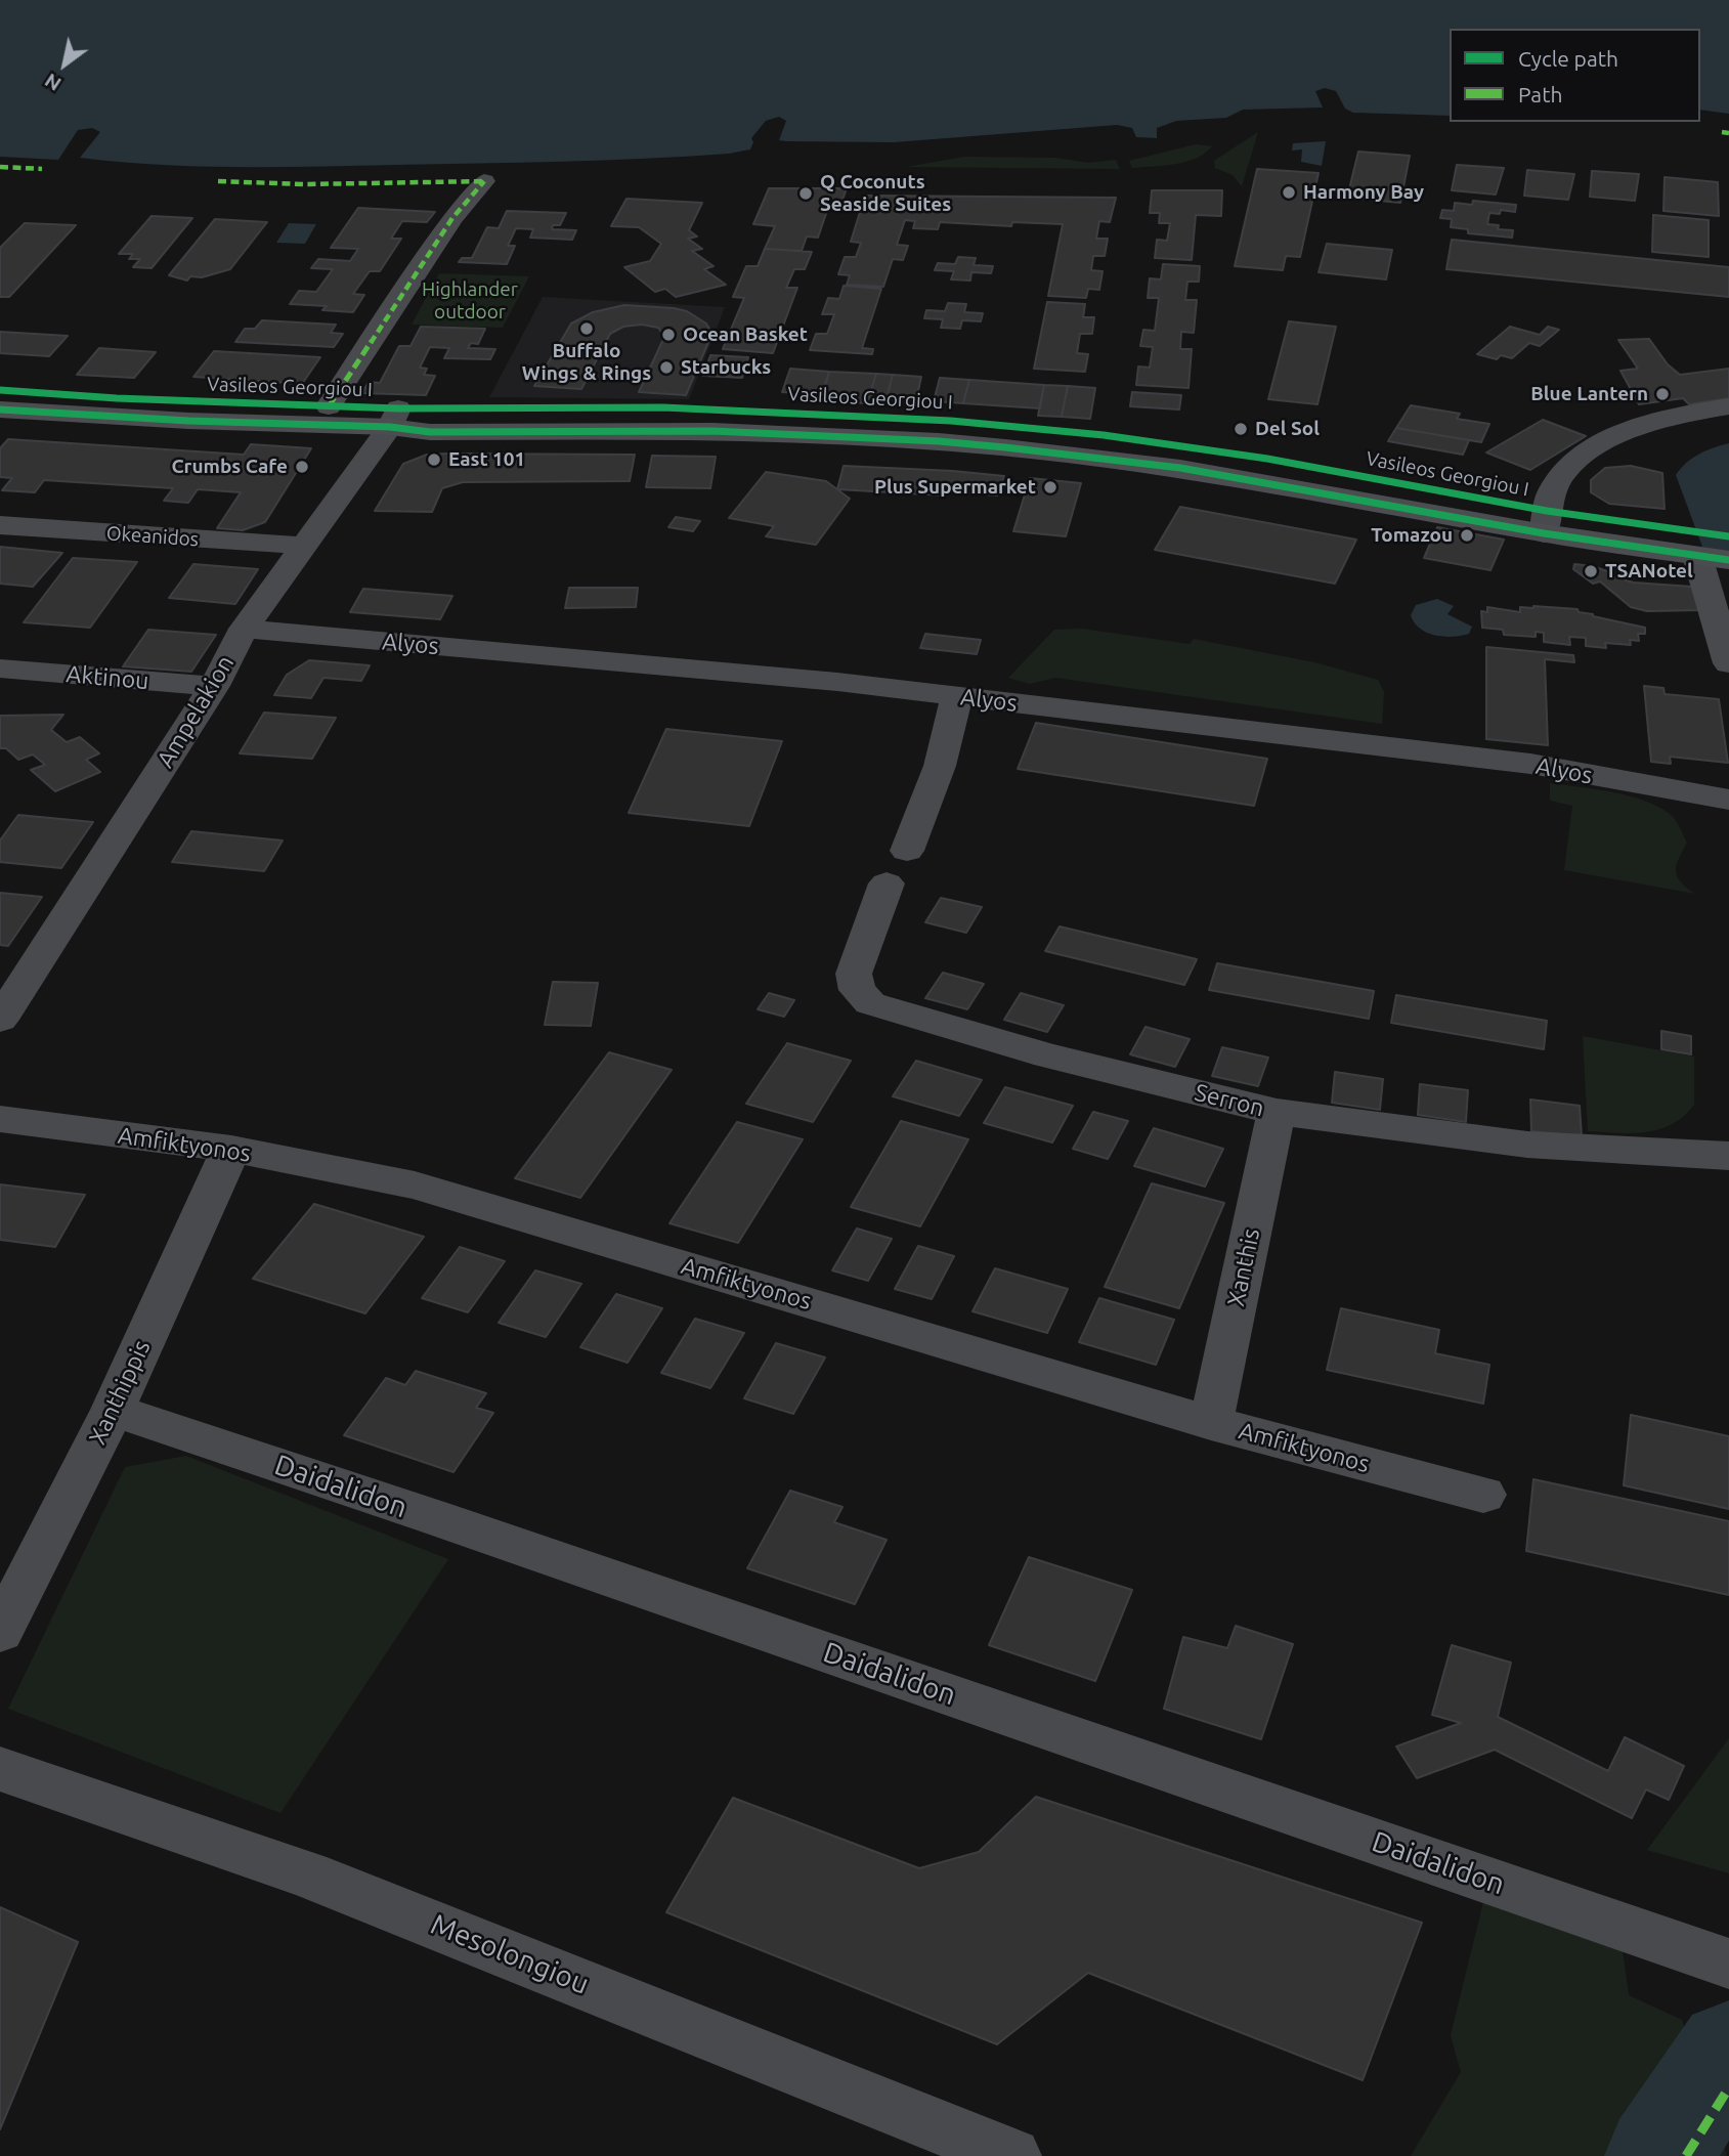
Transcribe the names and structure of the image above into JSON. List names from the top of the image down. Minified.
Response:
{"streets":{"main road":["Vasileos Georgiou I"],"street":["Okeanidos","Alyos","Aktinou","Ampelakion","Serron","Amfiktyonos","Xanthis","Xanthippis","Daidalidon","Mesolongiou"]},"crossings":[["Vasileos Georgiou I","Ampelakion"],["Okeanidos","Ampelakion"],["Alyos","Ampelakion"],["Aktinou","Ampelakion"],["Serron","Xanthis"],["Amfiktyonos","Xanthis"],["Amfiktyonos","Xanthippis"],["Xanthippis","Daidalidon"]],"parks":["Highlander outdoor"],"places":["Harmony Bay","Q Coconuts Seaside Suites","Buffalo Wings & Rings","Ocean Basket","Starbucks","Blue Lantern","Del Sol","East 101","Crumbs Cafe","Plus Supermarket","Tomazou","TSANotel"],"legend":["Cycle path","Path"],"north":"bottom left"}
